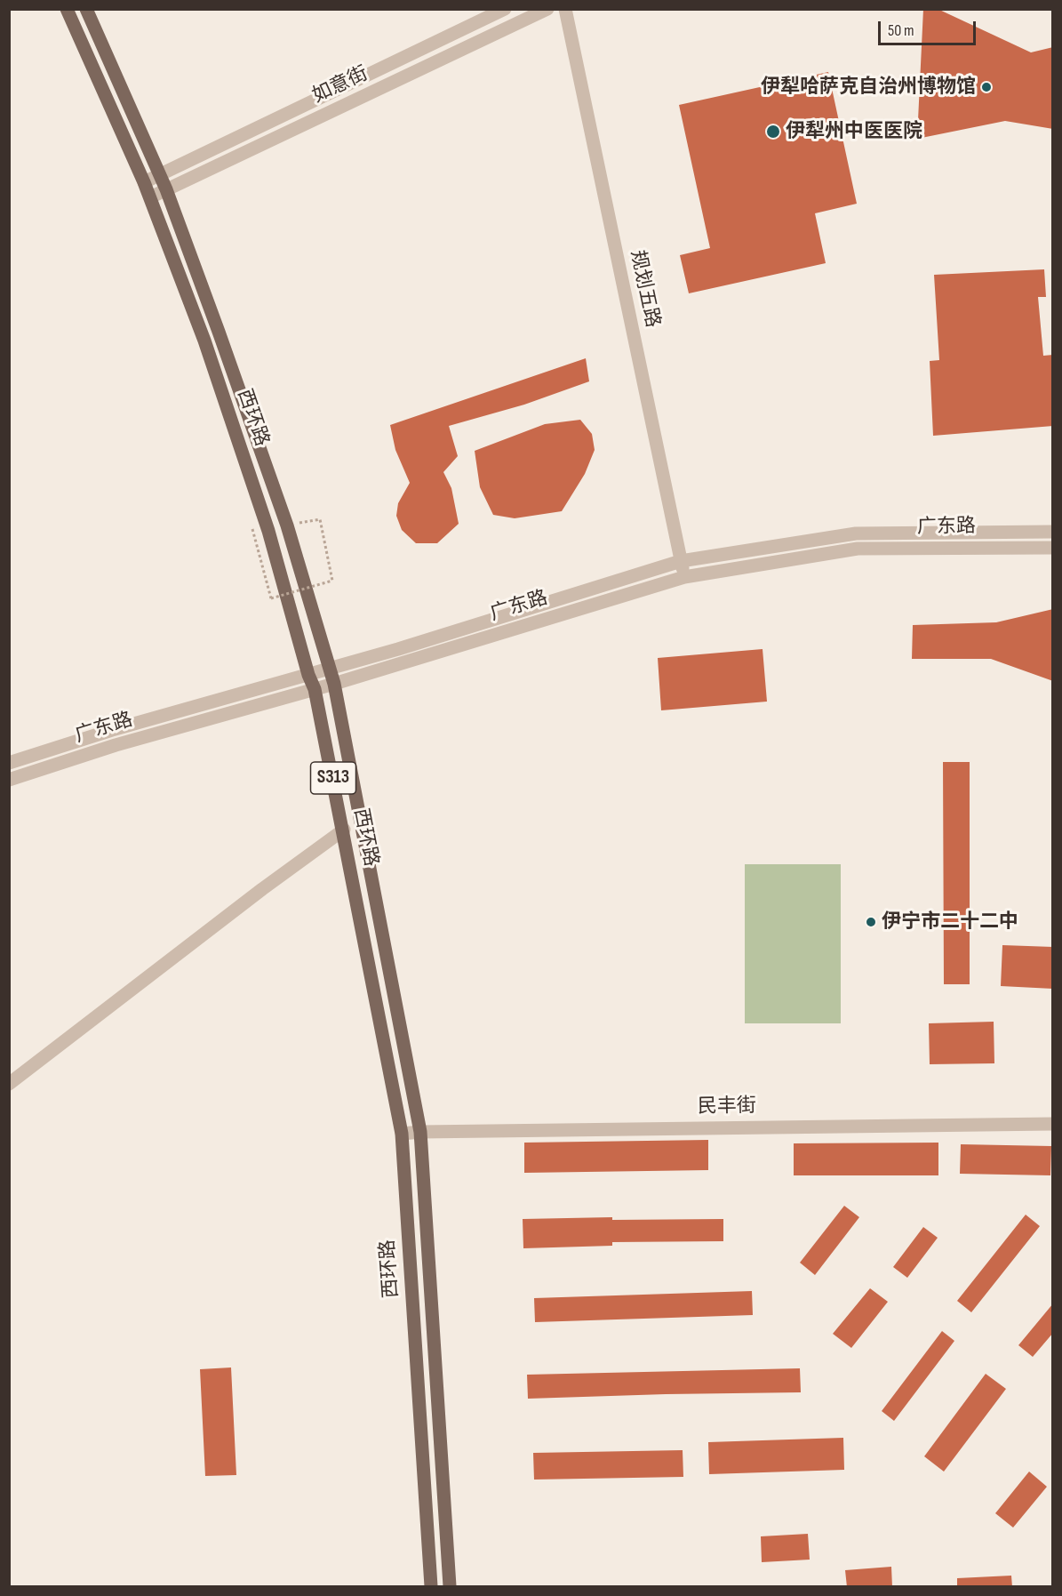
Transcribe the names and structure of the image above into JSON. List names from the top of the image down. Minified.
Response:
{"streets":{"main road":["西环路","S313"],"street":["如意街","规划五路","广东路","民丰街"]},"crossings":[["如意街","西环路"],["规划五路","广东路"],["西环路","广东路"],["西环路","民丰街"]],"places":["伊犁哈萨克自治州博物馆","伊犁州中医医院","伊宁市二十二中"],"scale_bar":"50 m"}
